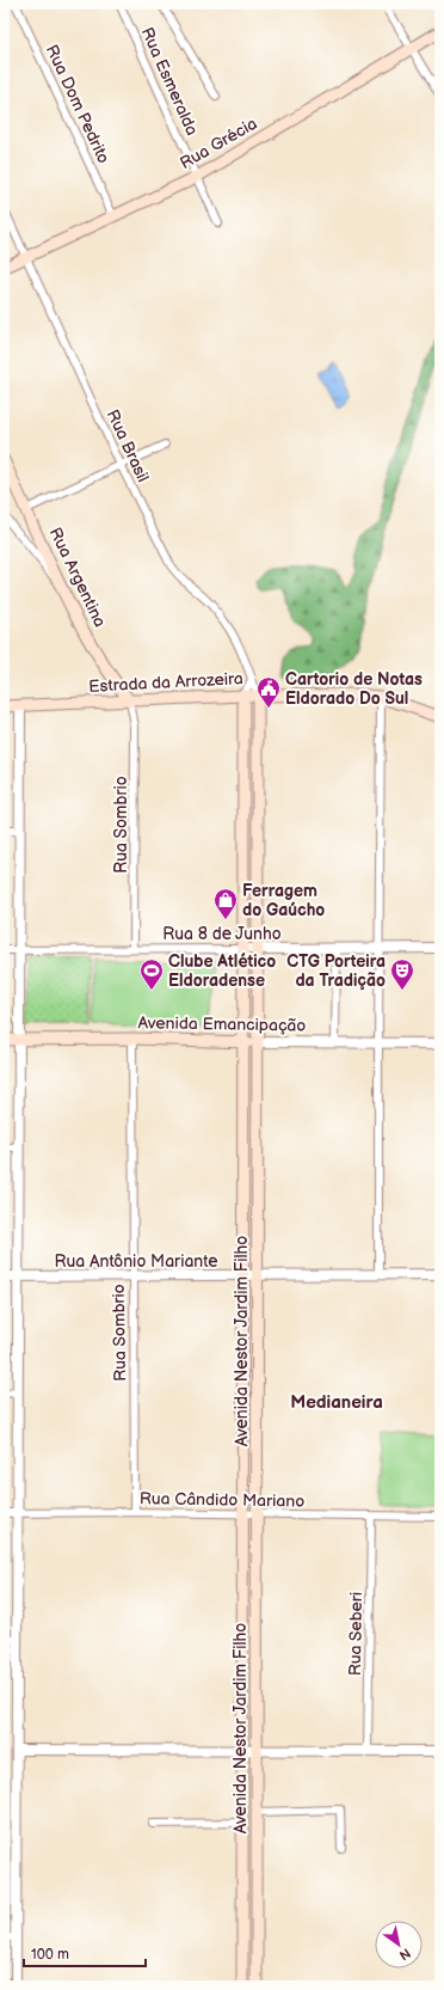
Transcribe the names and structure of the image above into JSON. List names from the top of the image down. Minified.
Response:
{"streets":{"main road":["Rua Grécia","Rua Argentina","Estrada da Arrozeira","Avenida Emancipação","Avenida Nestor Jardim Filho"],"street":["Rua Esmeralda","Rua Dom Pedrito","Rua Brasil","Rua Sombrio","Rua 8 de Junho","Rua Antônio Mariante","Rua Cândido Mariano","Rua Seberi"]},"crossings":[["Rua Esmeralda","Rua Grécia"],["Rua Dom Pedrito","Rua Grécia"],["Rua Grécia","Rua Brasil"],["Rua Brasil","Estrada da Arrozeira"],["Rua Brasil","Avenida Nestor Jardim Filho"],["Rua Argentina","Estrada da Arrozeira"],["Rua Argentina","Rua Sombrio"],["Estrada da Arrozeira","Rua Sombrio"],["Estrada da Arrozeira","Avenida Nestor Jardim Filho"],["Rua Sombrio","Rua 8 de Junho"],["Rua Sombrio","Avenida Emancipação"],["Rua Sombrio","Rua Antônio Mariante"],["Rua Sombrio","Rua Cândido Mariano"],["Rua 8 de Junho","Avenida Nestor Jardim Filho"],["Avenida Emancipação","Avenida Nestor Jardim Filho"],["Rua Antônio Mariante","Avenida Nestor Jardim Filho"],["Avenida Nestor Jardim Filho","Rua Cândido Mariano"],["Rua Cândido Mariano","Rua Seberi"]],"districts":["Medianeira"],"places":{"public building":["Cartorio de Notas Eldorado Do Sul"],"shop":["Ferragem do Gaúcho"],"sports":["Clube Atlético Eldoradense"],"theatre":["CTG Porteira da Tradição"]},"scale_bar":"100 m","north":"bottom right"}
